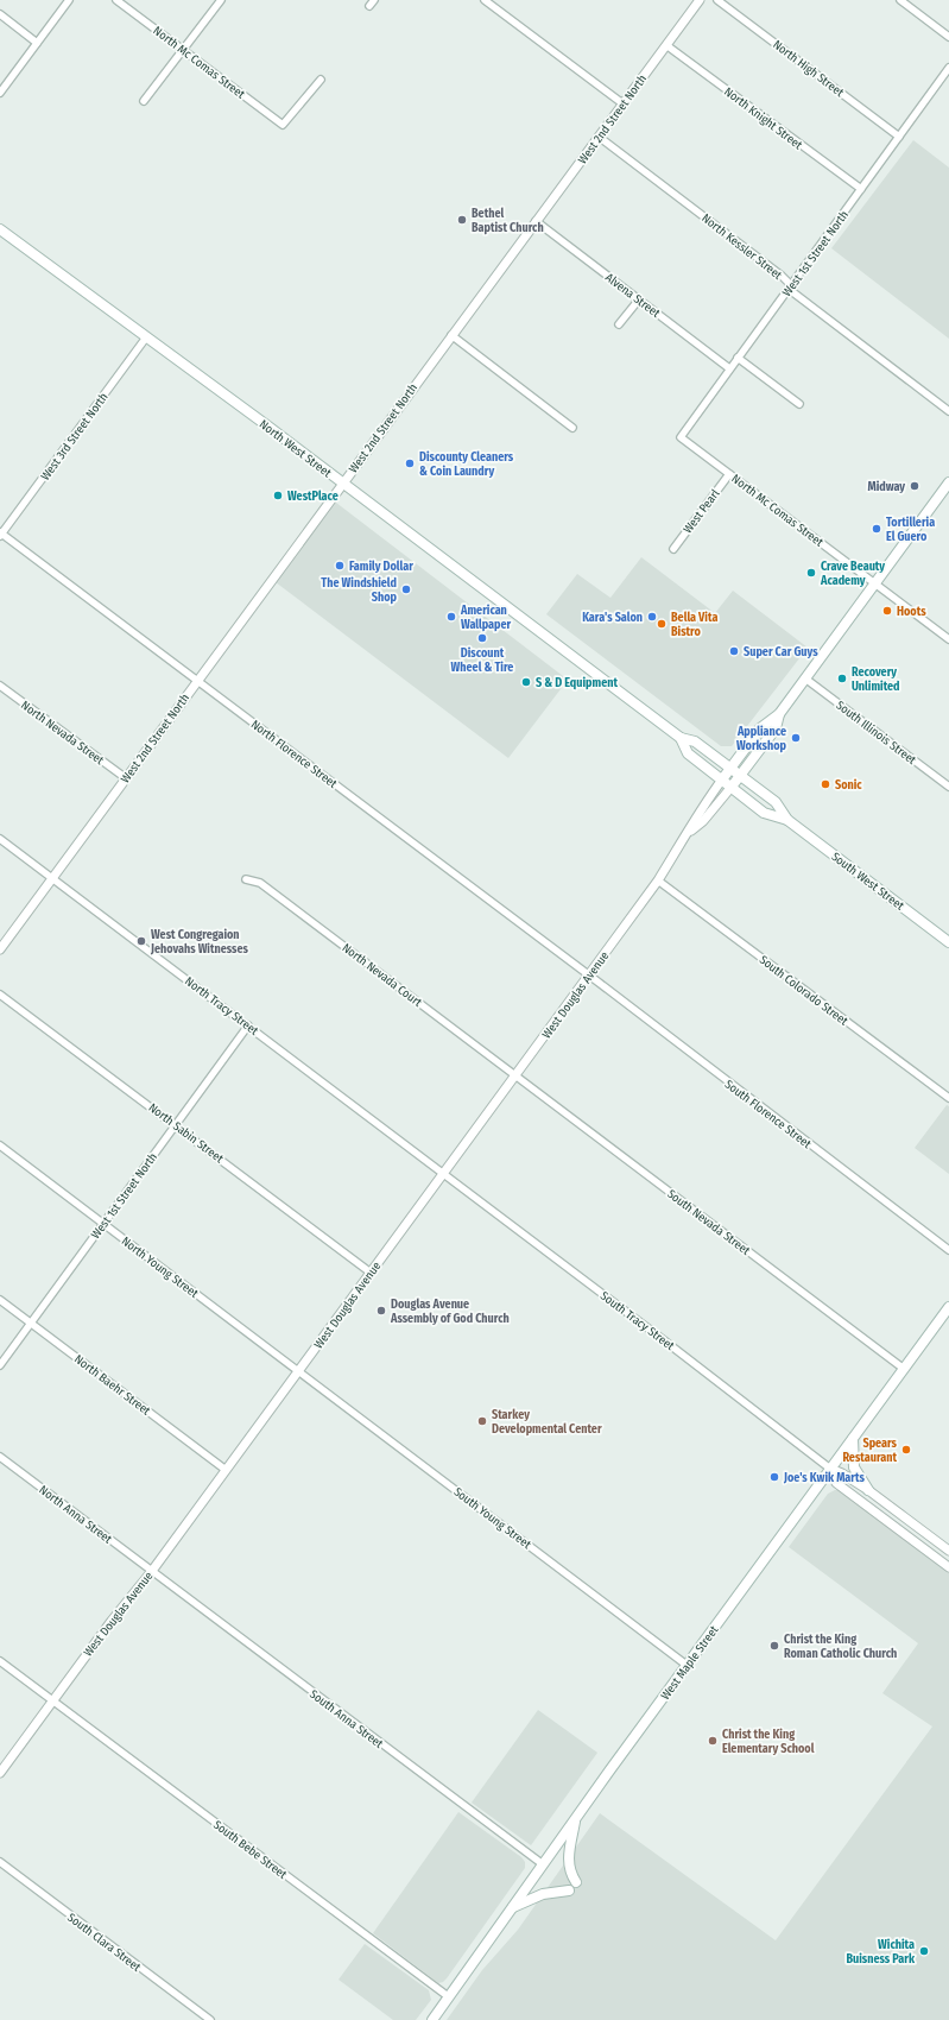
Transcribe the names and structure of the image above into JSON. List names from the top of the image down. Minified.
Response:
{"streets":{"main road":["North West Street","South West Street","West Douglas Avenue","West Maple Street"],"street":["North Mc Comas Street","North High Street","North Knight Street","West 2nd Street North","North Kessler Street","West 1st Street North","Alvena Street","West 3rd Street North","West Pearl","North Nevada Street","South Illinois Street","North Florence Street","North Nevada Court","South Colorado Street","North Tracy Street","South Florence Street","North Sabin Street","South Nevada Street","North Young Street","South Tracy Street","North Baehr Street","North Anna Street","South Young Street","South Anna Street","South Bebe Street","South Clara Street"]},"crossings":[["North Mc Comas Street","West 1st Street North"],["North Mc Comas Street","West Pearl"],["North Mc Comas Street","West Douglas Avenue"],["North High Street","West 1st Street North"],["North Knight Street","West 2nd Street North"],["North Knight Street","West 1st Street North"],["West 2nd Street North","North Kessler Street"],["West 2nd Street North","Alvena Street"],["West 2nd Street North","North West Street"],["West 2nd Street North","North Nevada Street"],["West 2nd Street North","North Florence Street"],["West 2nd Street North","North Tracy Street"],["North Kessler Street","West 1st Street North"],["West 1st Street North","Alvena Street"],["West 1st Street North","North Tracy Street"],["West 1st Street North","North Sabin Street"],["West 1st Street North","North Young Street"],["West 1st Street North","North Baehr Street"],["West 3rd Street North","North West Street"],["West 3rd Street North","North Florence Street"],["North West Street","South West Street"],["North West Street","West Douglas Avenue"],["South Illinois Street","West Douglas Avenue"],["North Florence Street","West Douglas Avenue"],["North Florence Street","South Florence Street"],["South West Street","West Douglas Avenue"],["North Nevada Court","West Douglas Avenue"],["North Nevada Court","South Nevada Street"],["South Colorado Street","West Douglas Avenue"],["West Douglas Avenue","North Tracy Street"],["West Douglas Avenue","South Florence Street"],["West Douglas Avenue","North Sabin Street"],["West Douglas Avenue","South Nevada Street"],["West Douglas Avenue","North Young Street"],["West Douglas Avenue","South Tracy Street"],["West Douglas Avenue","North Baehr Street"],["West Douglas Avenue","North Anna Street"],["West Douglas Avenue","South Young Street"],["West Douglas Avenue","South Anna Street"],["West Douglas Avenue","South Bebe Street"],["North Tracy Street","South Tracy Street"],["South Nevada Street","West Maple Street"],["North Young Street","South Young Street"],["South Tracy Street","West Maple Street"],["North Anna Street","South Anna Street"],["South Young Street","West Maple Street"],["West Maple Street","South Anna Street"],["West Maple Street","South Bebe Street"]],"places":["Bethel Baptist Church","Discounty Cleaners & Coin Laundry","Midway","WestPlace","Tortilleria El Guero","Family Dollar","Crave Beauty Academy","The Windshield Shop","Hoots","American Wallpaper","Kara's Salon","Bella Vita Bistro","Discount Wheel & Tire","Super Car Guys","Recovery Unlimited","S & D Equipment","Appliance Workshop","Sonic","West Congregaion Jehovahs Witnesses","Douglas Avenue Assembly of God Church","Starkey Developmental Center","Spears Restaurant","Joe's Kwik Marts","Christ the King Roman Catholic Church","Christ the King Elementary School","Wichita Buisness Park"]}
